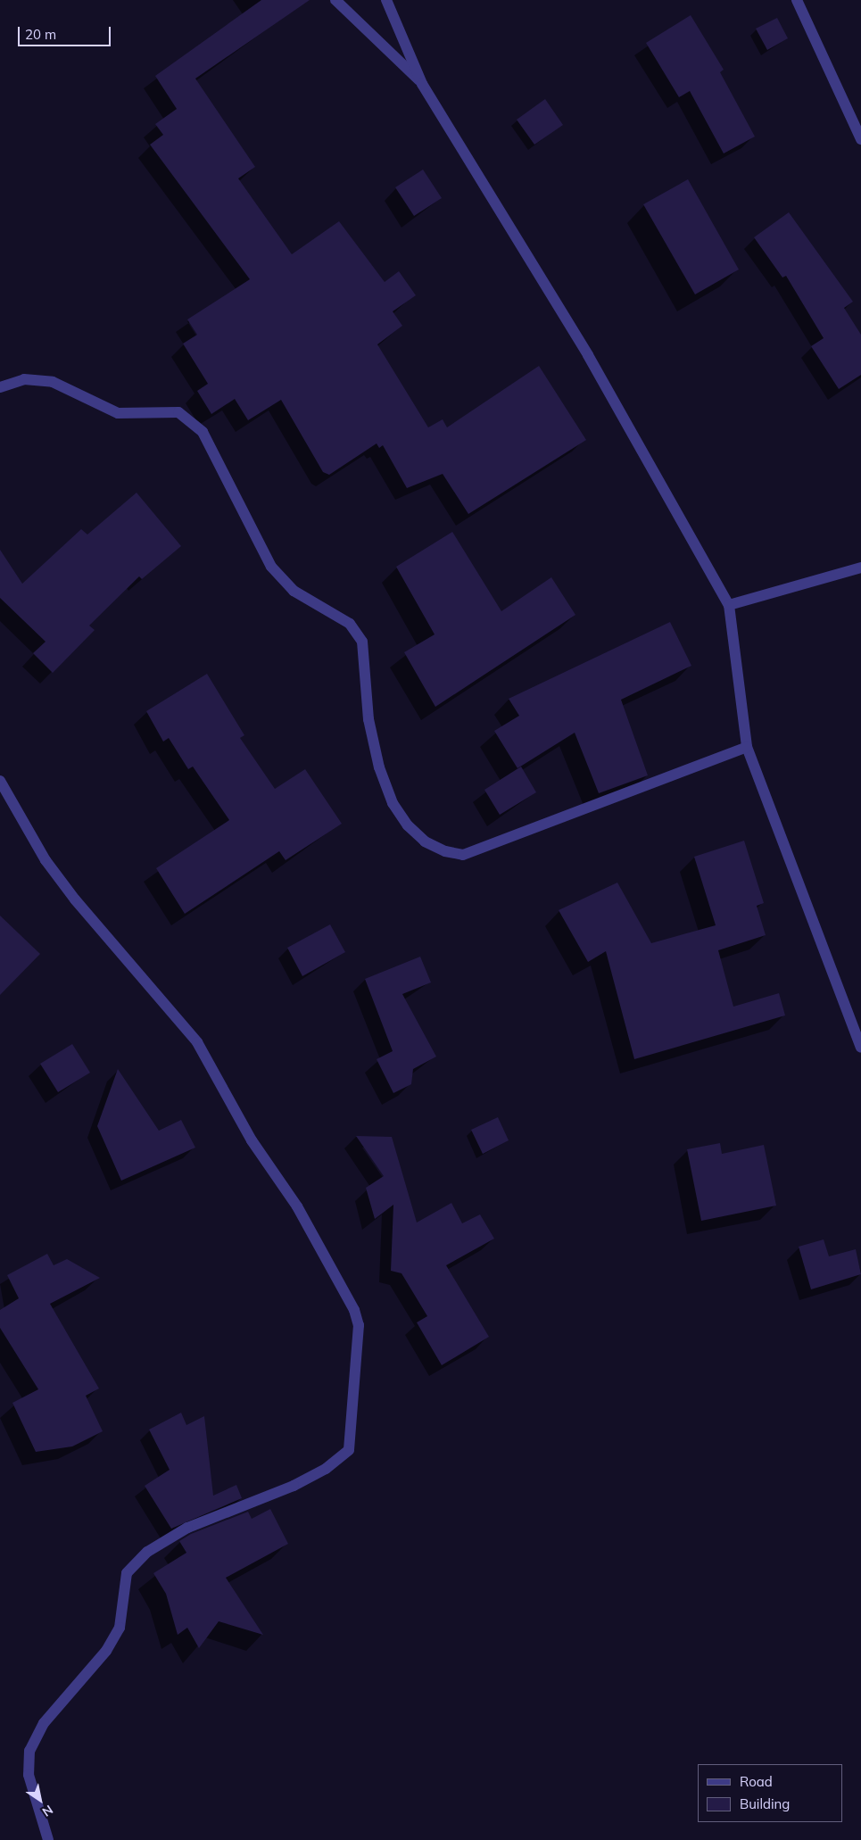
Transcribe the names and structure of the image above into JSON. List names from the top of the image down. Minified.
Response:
{"legend":["Road","Building"],"scale_bar":"20 m","north":"bottom right"}
